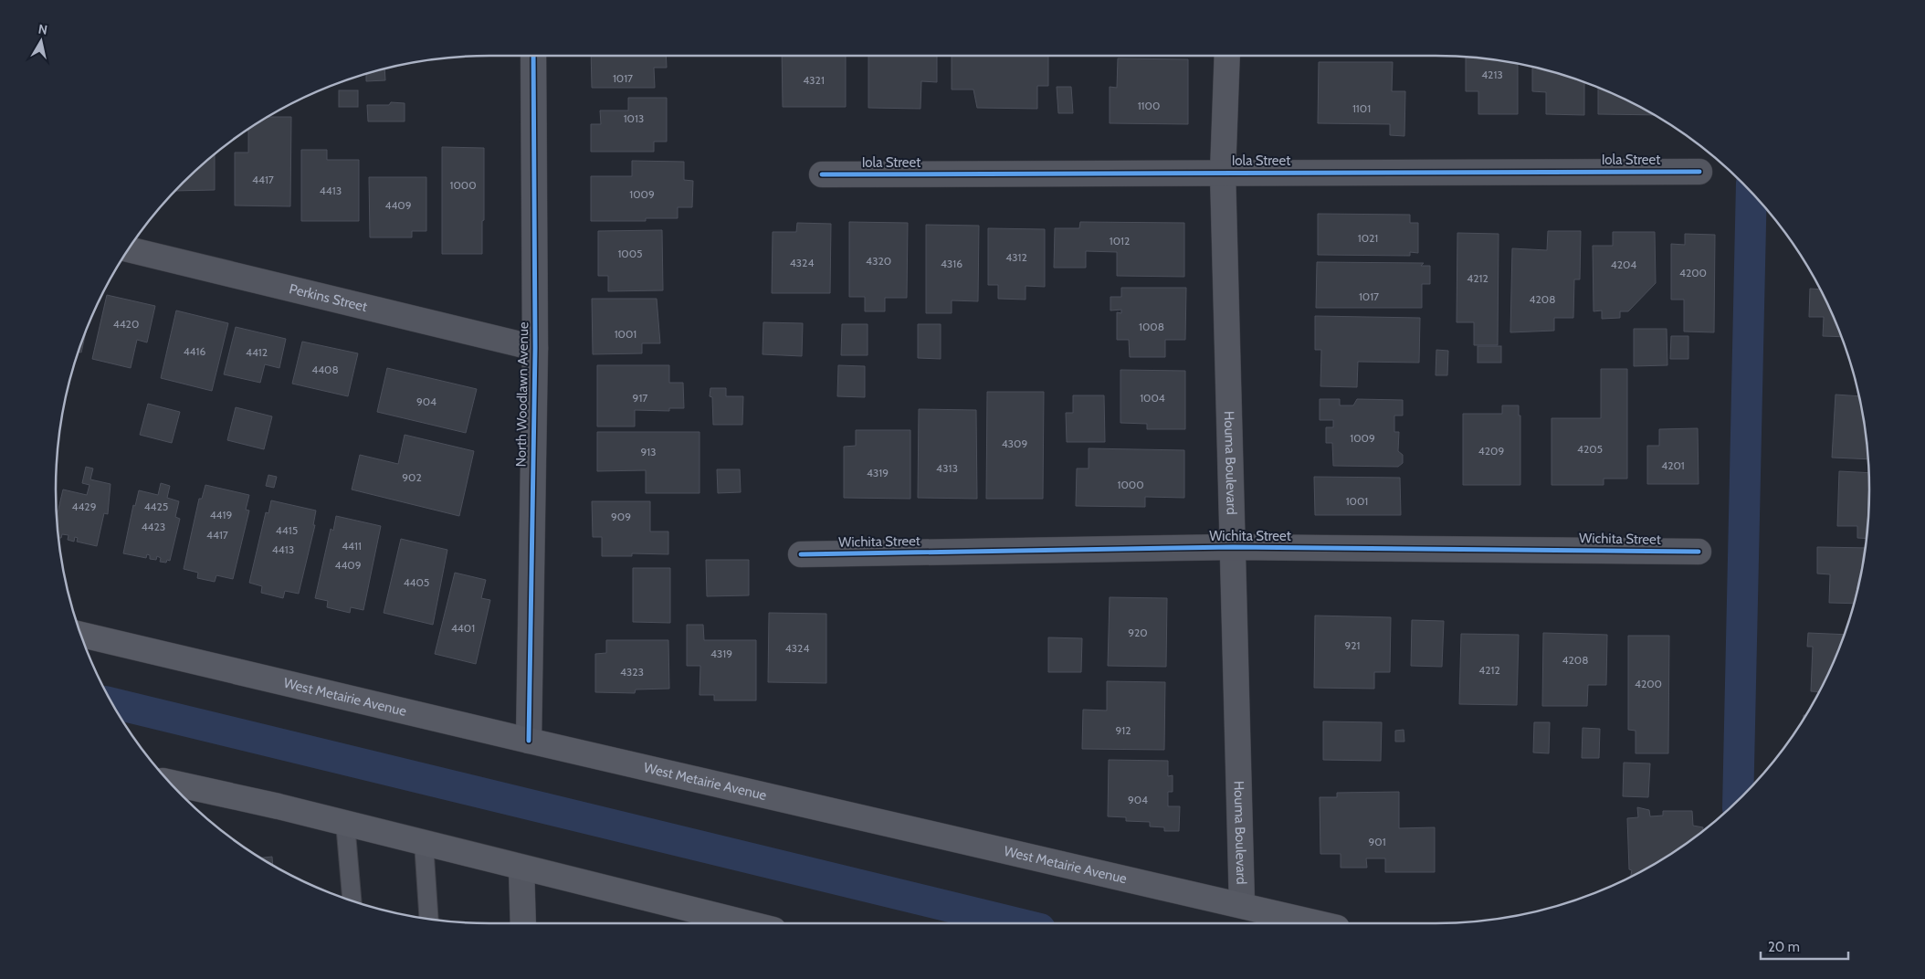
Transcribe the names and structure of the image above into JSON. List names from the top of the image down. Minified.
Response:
{"streets":{"main road":["West Metairie Avenue"],"street":["Iola Street","Perkins Street","North Woodlawn Avenue","Houma Boulevard","Wichita Street"]},"crossings":[["Iola Street","Houma Boulevard"],["Perkins Street","North Woodlawn Avenue"],["North Woodlawn Avenue","West Metairie Avenue"],["Houma Boulevard","Wichita Street"],["Houma Boulevard","West Metairie Avenue"]],"house_numbers":["4213","1017","4321","1100","1101","1013","4417","1000","4413","1009","4409","1021","1012","1005","4312","4320","4324","4316","4204","4200","4212","1017","4208","4420","1008","1001","4416","4412","4408","917","1004","904","1009","4309","4205","4209","913","4201","4313","4319","902","1000","1001","4429","4425","4419","909","4423","4415","4417","4411","4413","4409","4405","4401","920","921","4324","4319","4208","4212","4323","4200","912","904","901"],"scale_bar":"20 m","north":"top"}
